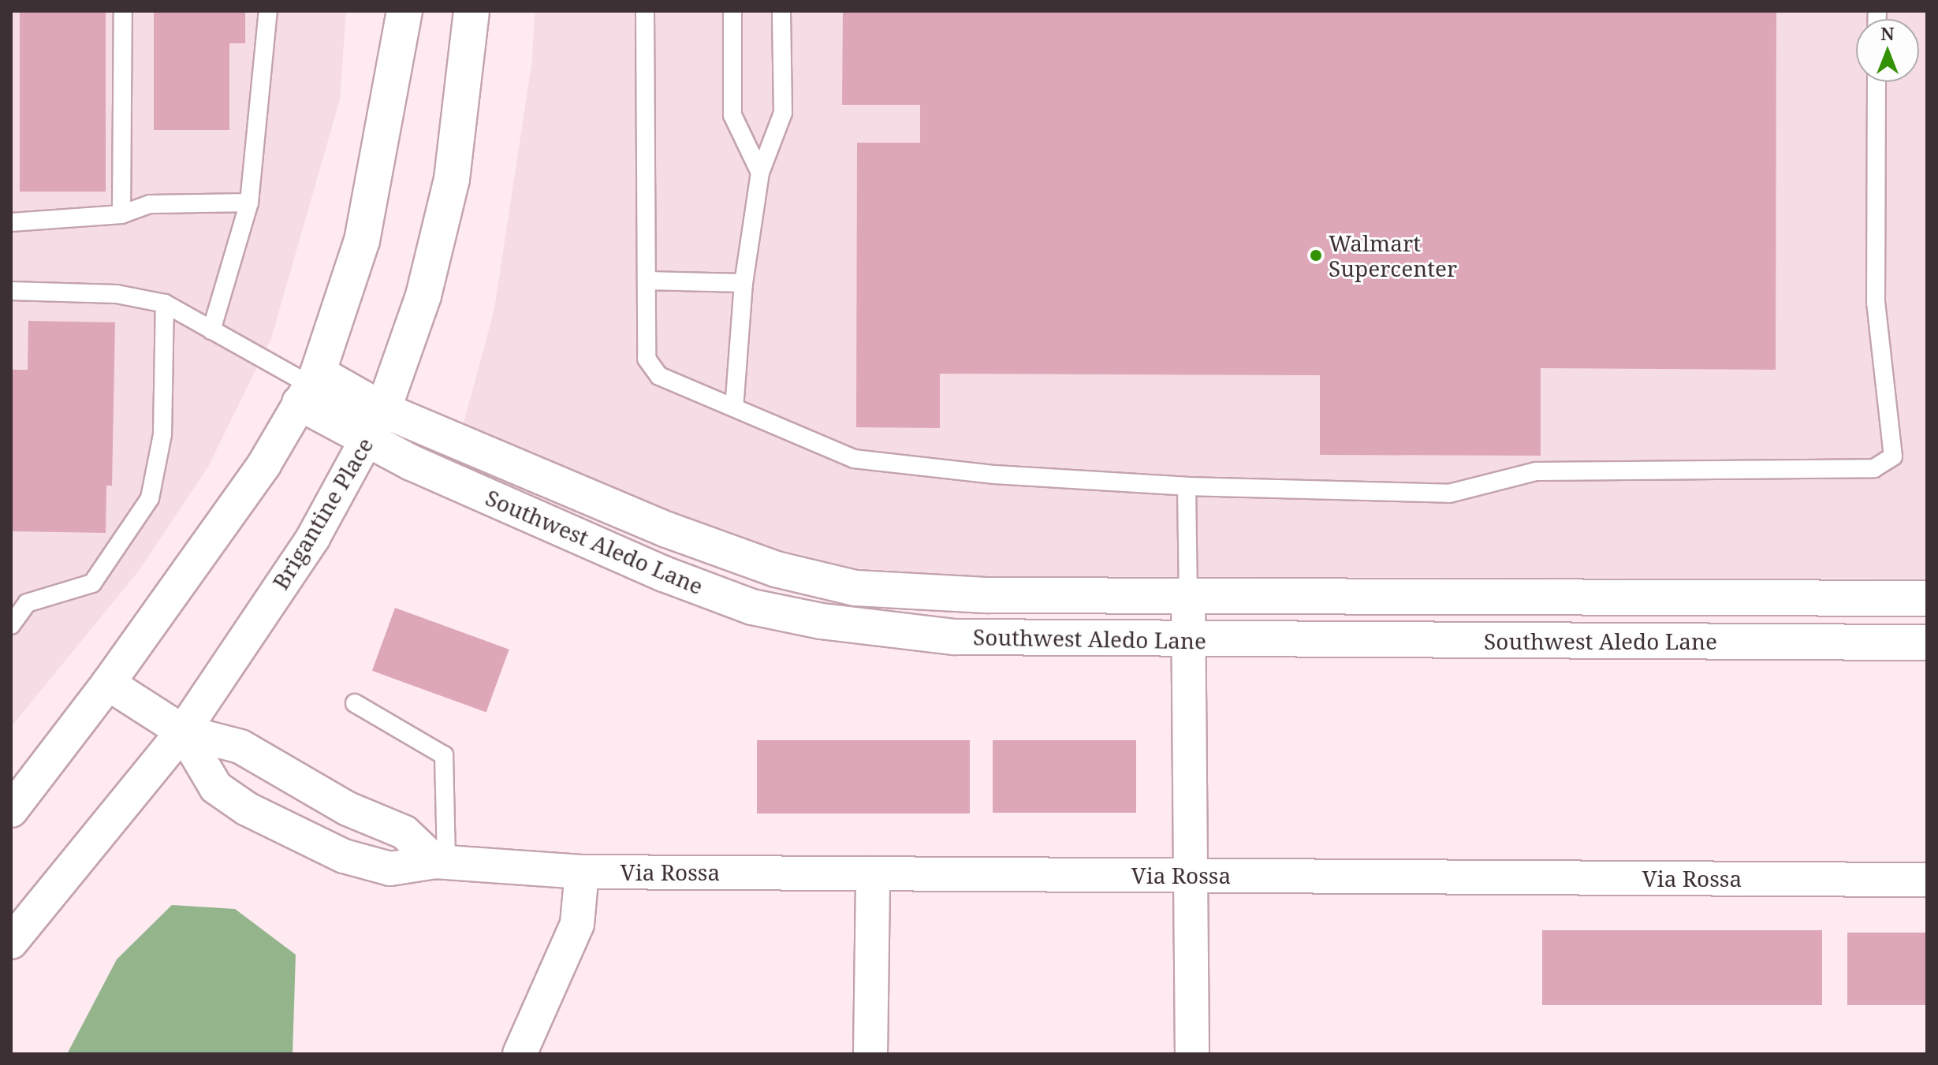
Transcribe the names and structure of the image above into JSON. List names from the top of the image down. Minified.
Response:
{"streets":{"street":["Brigantine Place","Southwest Aledo Lane","Via Rossa"]},"crossings":[["Brigantine Place","Southwest Aledo Lane"],["Brigantine Place","Via Rossa"]],"places":["Walmart Supercenter"],"north":"top"}
